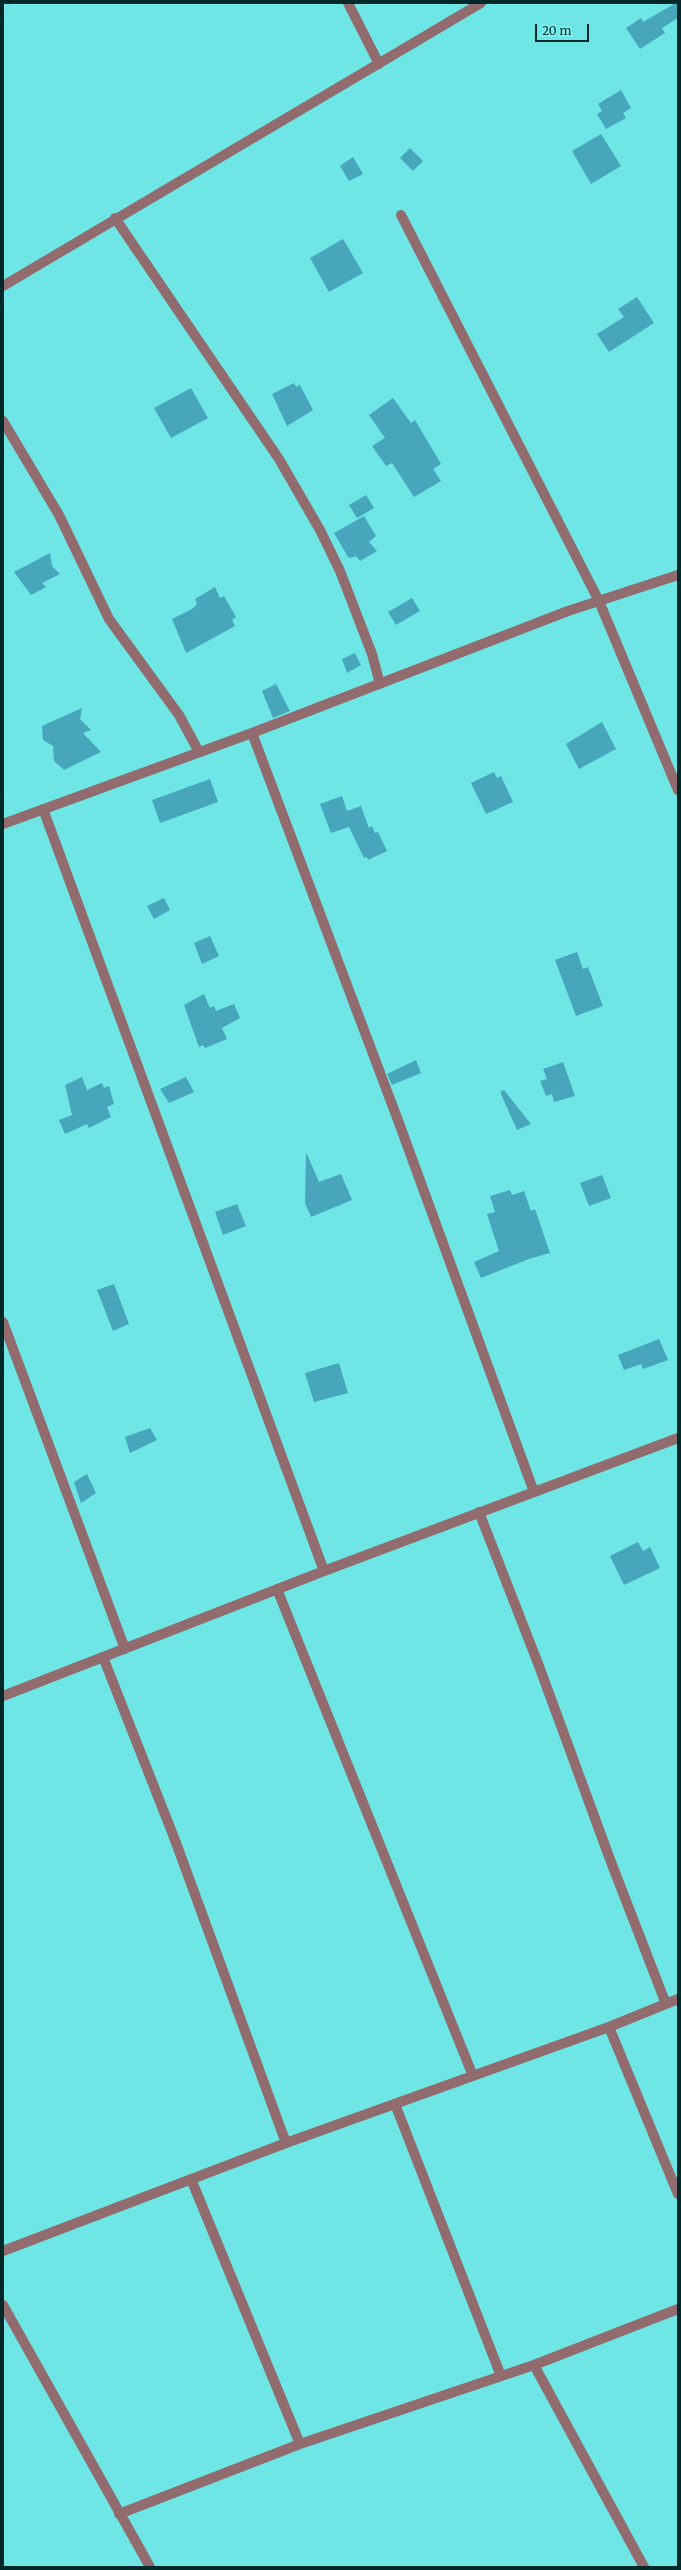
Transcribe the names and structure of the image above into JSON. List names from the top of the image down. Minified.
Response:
{"scale_bar":"20 m"}
